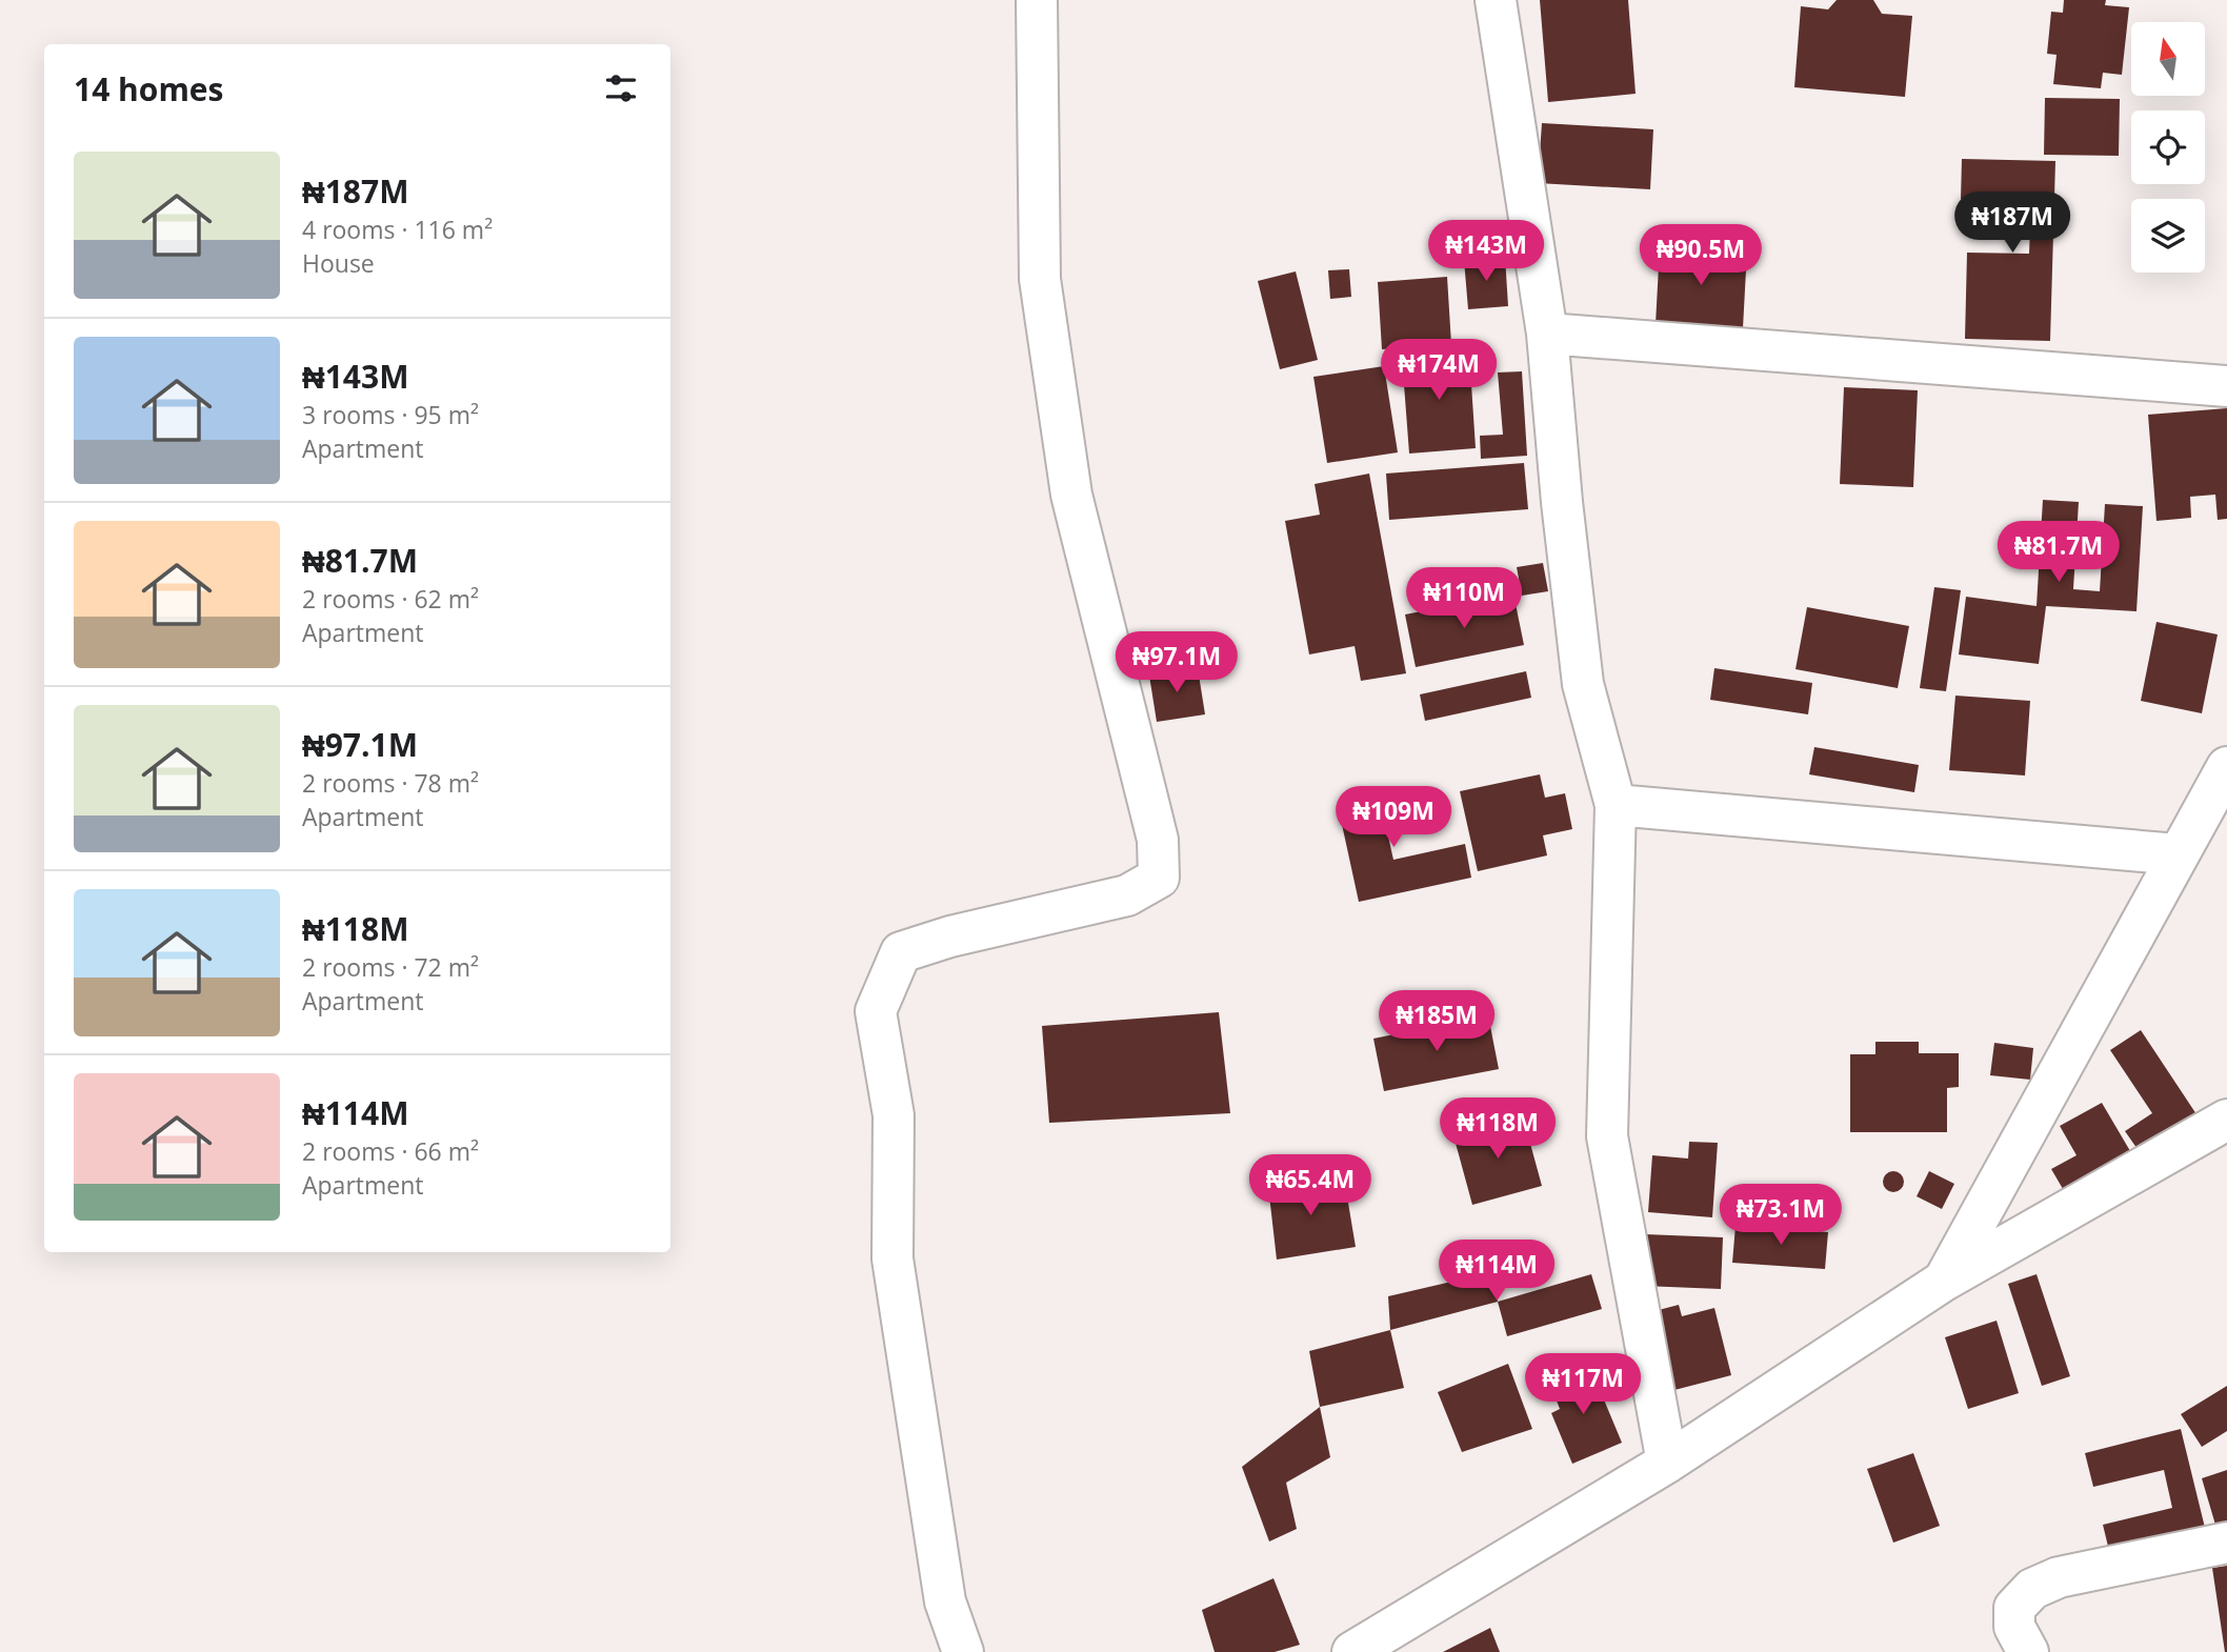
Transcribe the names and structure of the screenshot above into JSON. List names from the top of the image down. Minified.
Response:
{"north":"top","page":{"heading":"14 homes","list":[{"name":"₦187M","note":"4 rooms · 116 m² · House"},{"name":"₦143M","note":"3 rooms · 95 m² · Apartment"},{"name":"₦81.7M","note":"2 rooms · 62 m² · Apartment"},{"name":"₦97.1M","note":"2 rooms · 78 m² · Apartment"},{"name":"₦118M","note":"2 rooms · 72 m² · Apartment"},{"name":"₦114M","note":"2 rooms · 66 m² · Apartment"}],"price":["₦187M","₦143M","₦90.5M","₦174M","₦81.7M","₦110M","₦97.1M","₦109M","₦185M","₦118M","₦65.4M","₦73.1M","₦114M","₦117M"]}}
